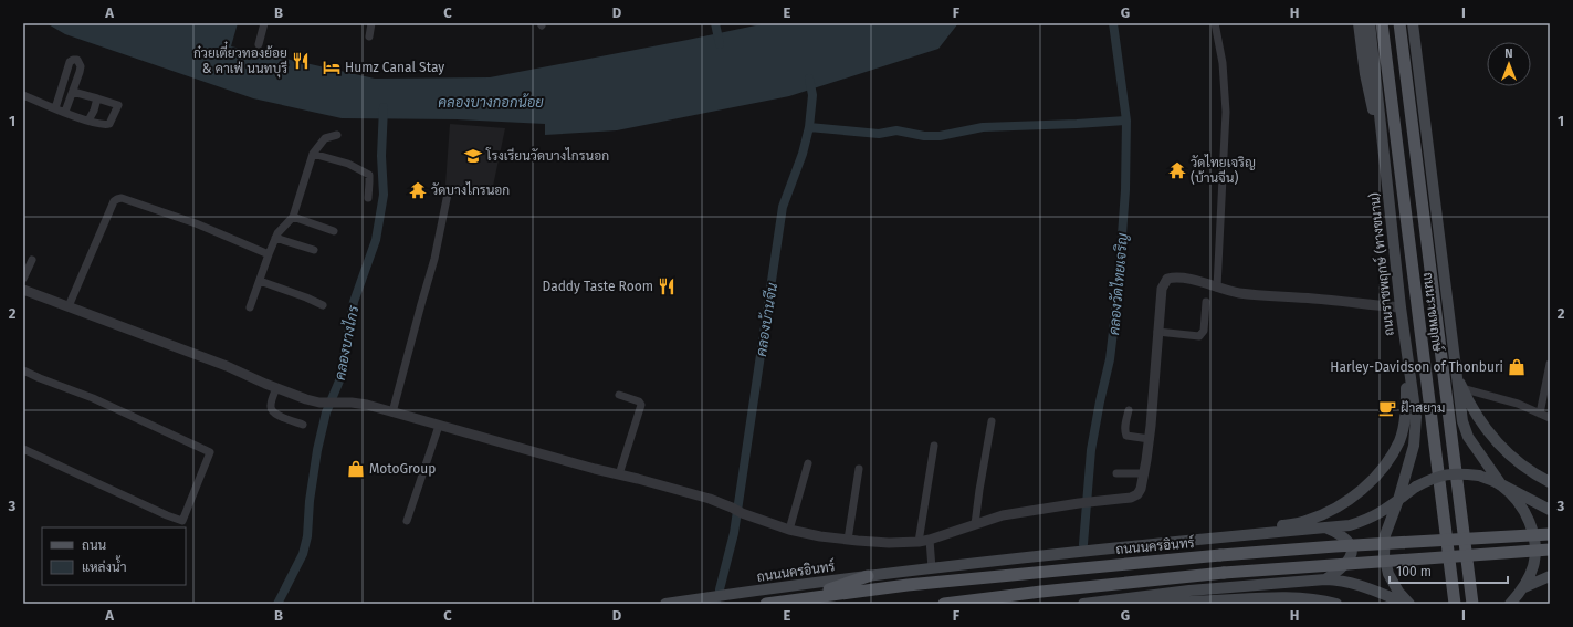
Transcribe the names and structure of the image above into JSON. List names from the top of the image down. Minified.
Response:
{"streets":{"main road":["ถนนราชพฤกษ์ (ทางขนาน)","ถนนราชพฤกษ์","ถนนนครอินทร์"]},"crossings":[["ถนนราชพฤกษ์ (ทางขนาน)","ถนนนครอินทร์"]],"water":["คลองบางกอกน้อย","คลองวัดไทยเจริญ","คลองบ้านจีน","คลองบางไกร"],"places":{"restaurant":["ก๋วยเตี๋ยวทองย้อย & คาเฟ่ นนทบุรี","Daddy Taste Room"],"hotel":["Humz Canal Stay"],"school or university":["โรงเรียนวัดบางไกรนอก"],"temple":["วัดไทยเจริญ (บ้านจีน)","วัดบางไกรนอก"],"shop":["Harley-Davidson of Thonburi","MotoGroup"],"cafe":["ฝ้าสยาม"]},"legend":["ถนน","แหล่งน้ำ"],"scale_bar":"100 m","north":"top","grid":{"columns":["A","B","C","D","E","F","G","H","I"],"rows":["1","2","3"]}}
